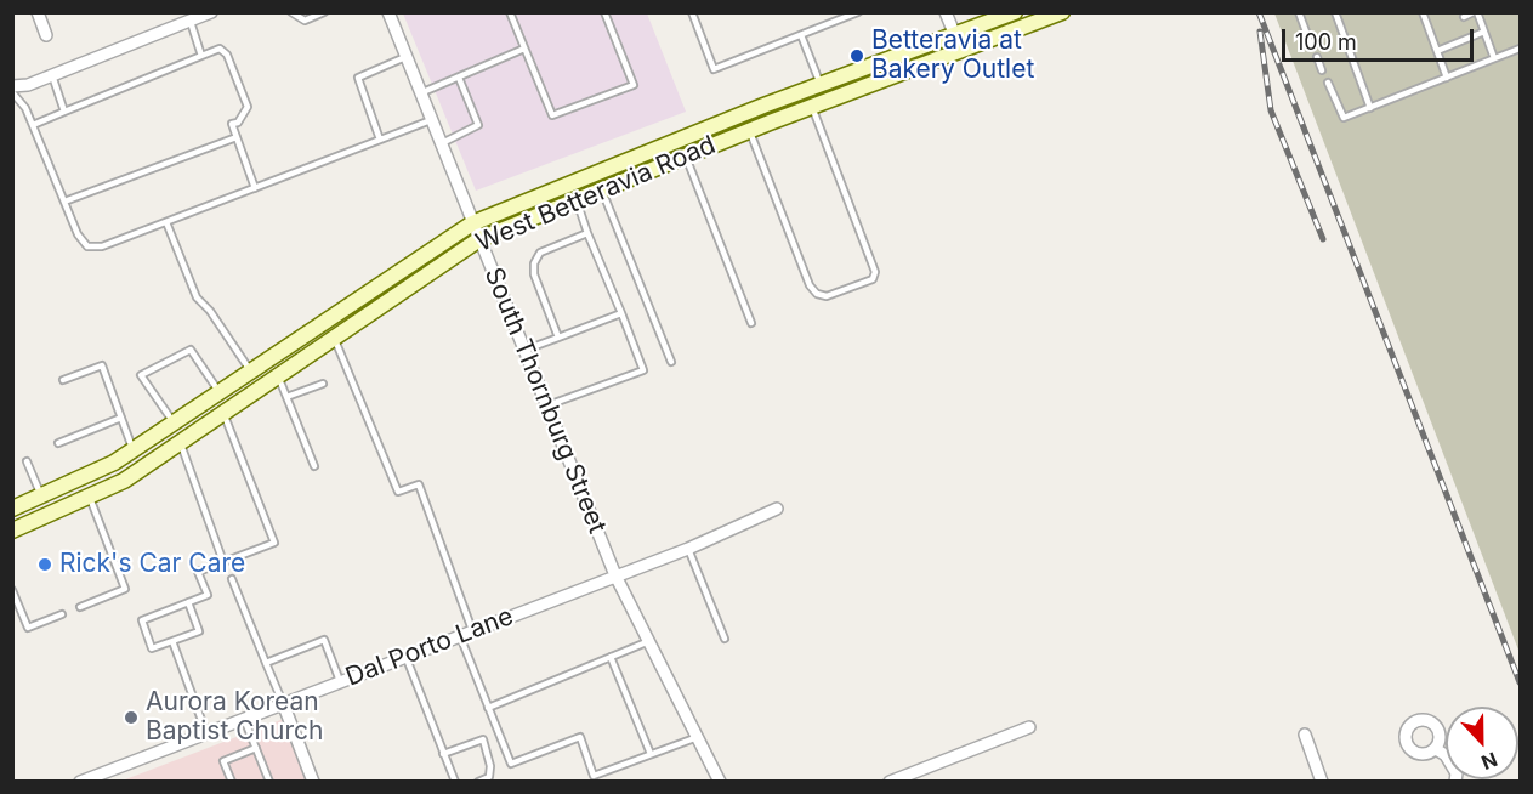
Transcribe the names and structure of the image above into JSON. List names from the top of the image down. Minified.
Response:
{"streets":{"main road":["West Betteravia Road"],"street":["South Thornburg Street","Dal Porto Lane"]},"crossings":[["West Betteravia Road","South Thornburg Street"],["South Thornburg Street","Dal Porto Lane"]],"places":["Betteravia at Bakery Outlet","Rick's Car Care","Aurora Korean Baptist Church"],"scale_bar":"100 m","north":"bottom"}
